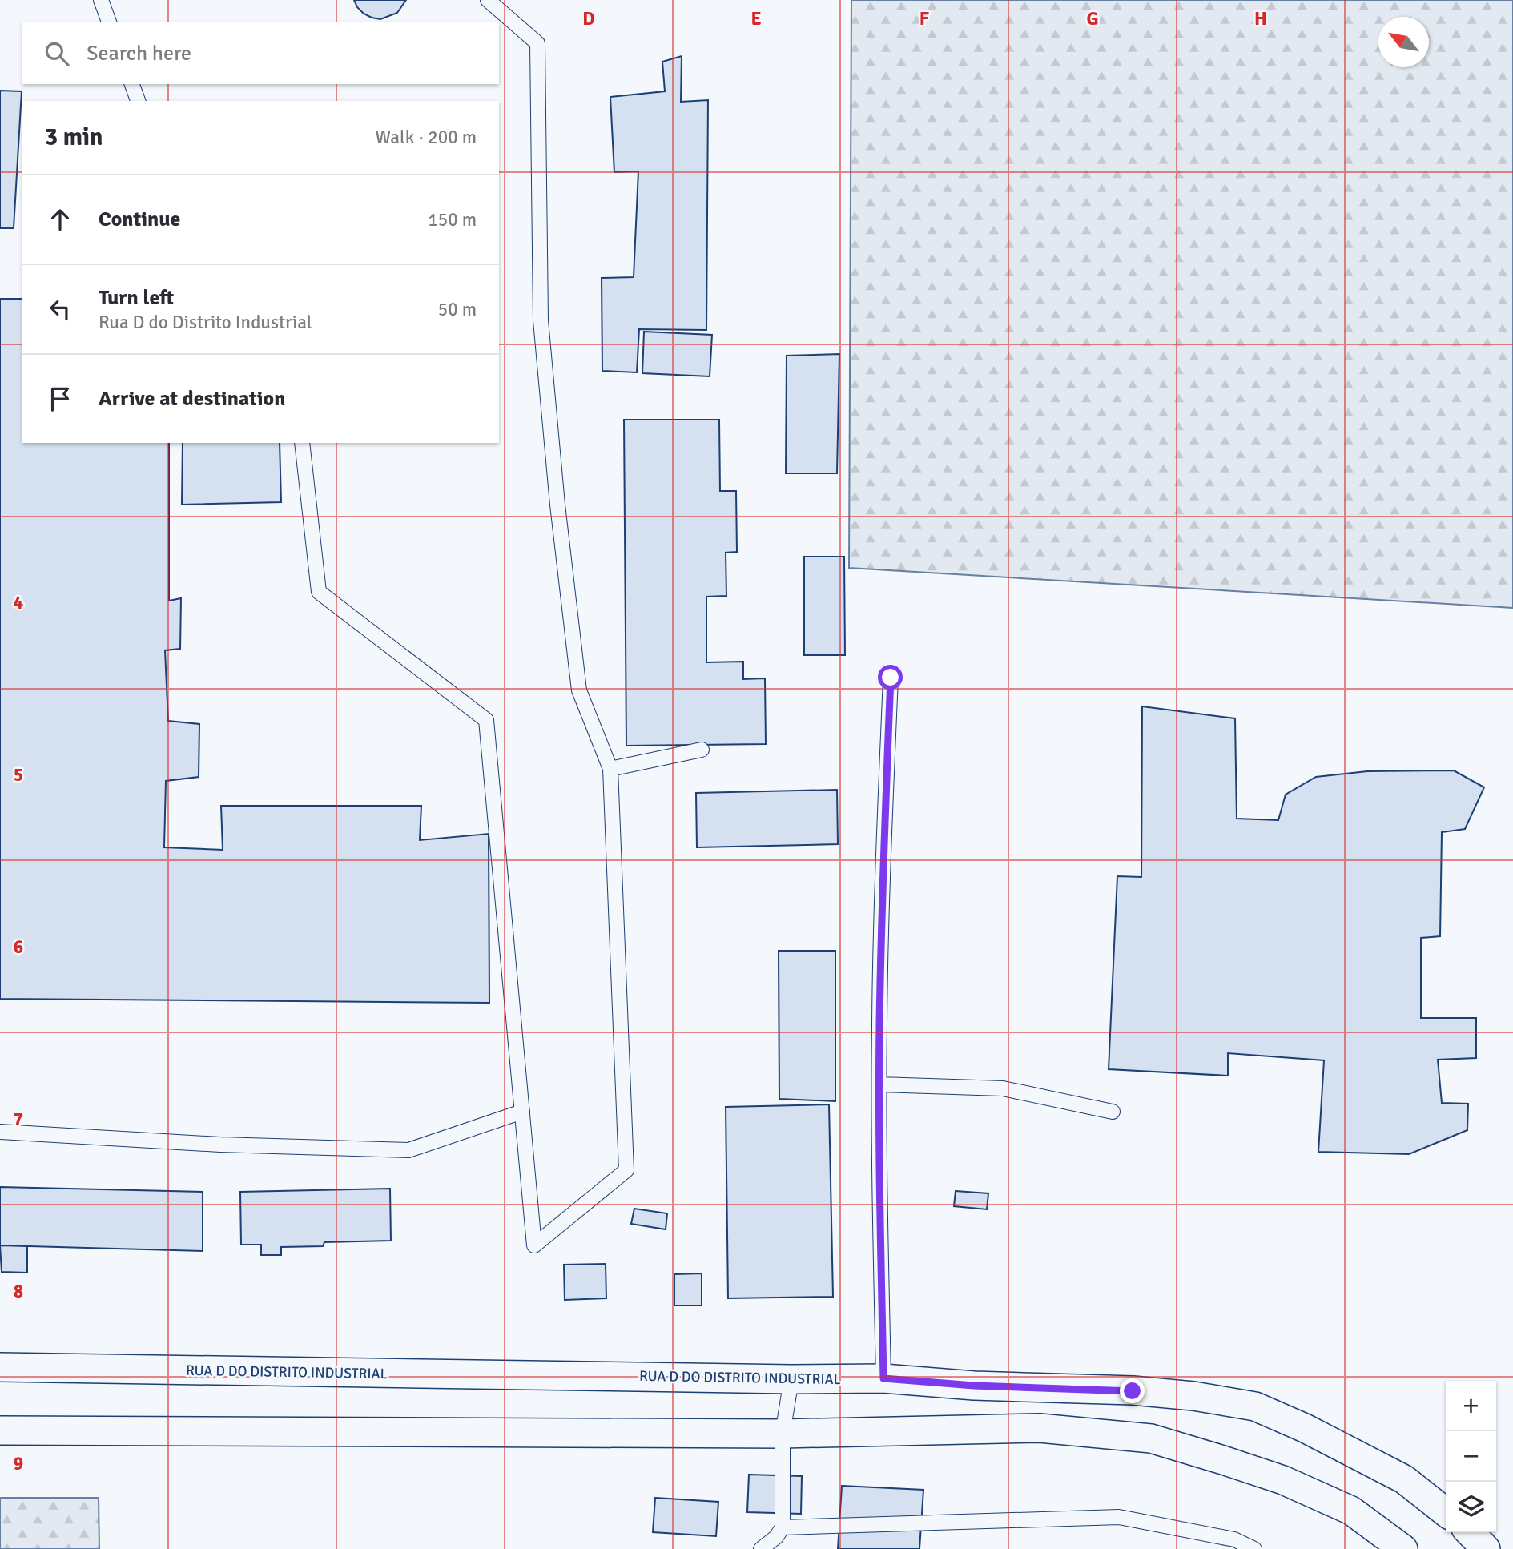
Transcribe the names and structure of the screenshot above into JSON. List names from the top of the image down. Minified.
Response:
{"streets":{"street":["RUA D DO DISTRITO INDUSTRIAL"]},"north":"top left","page":{"search":"Search here","heading":["3 min","Walk · 200 m"],"list":[["Continue","150 m"],["Turn left","Rua D do Distrito Industrial","50 m"],"Arrive at destination"],"map_buttons":["+","−"]},"grid":{"columns":["D","E","F","G","H"],"rows":["4","5","6","7","8","9"]}}
